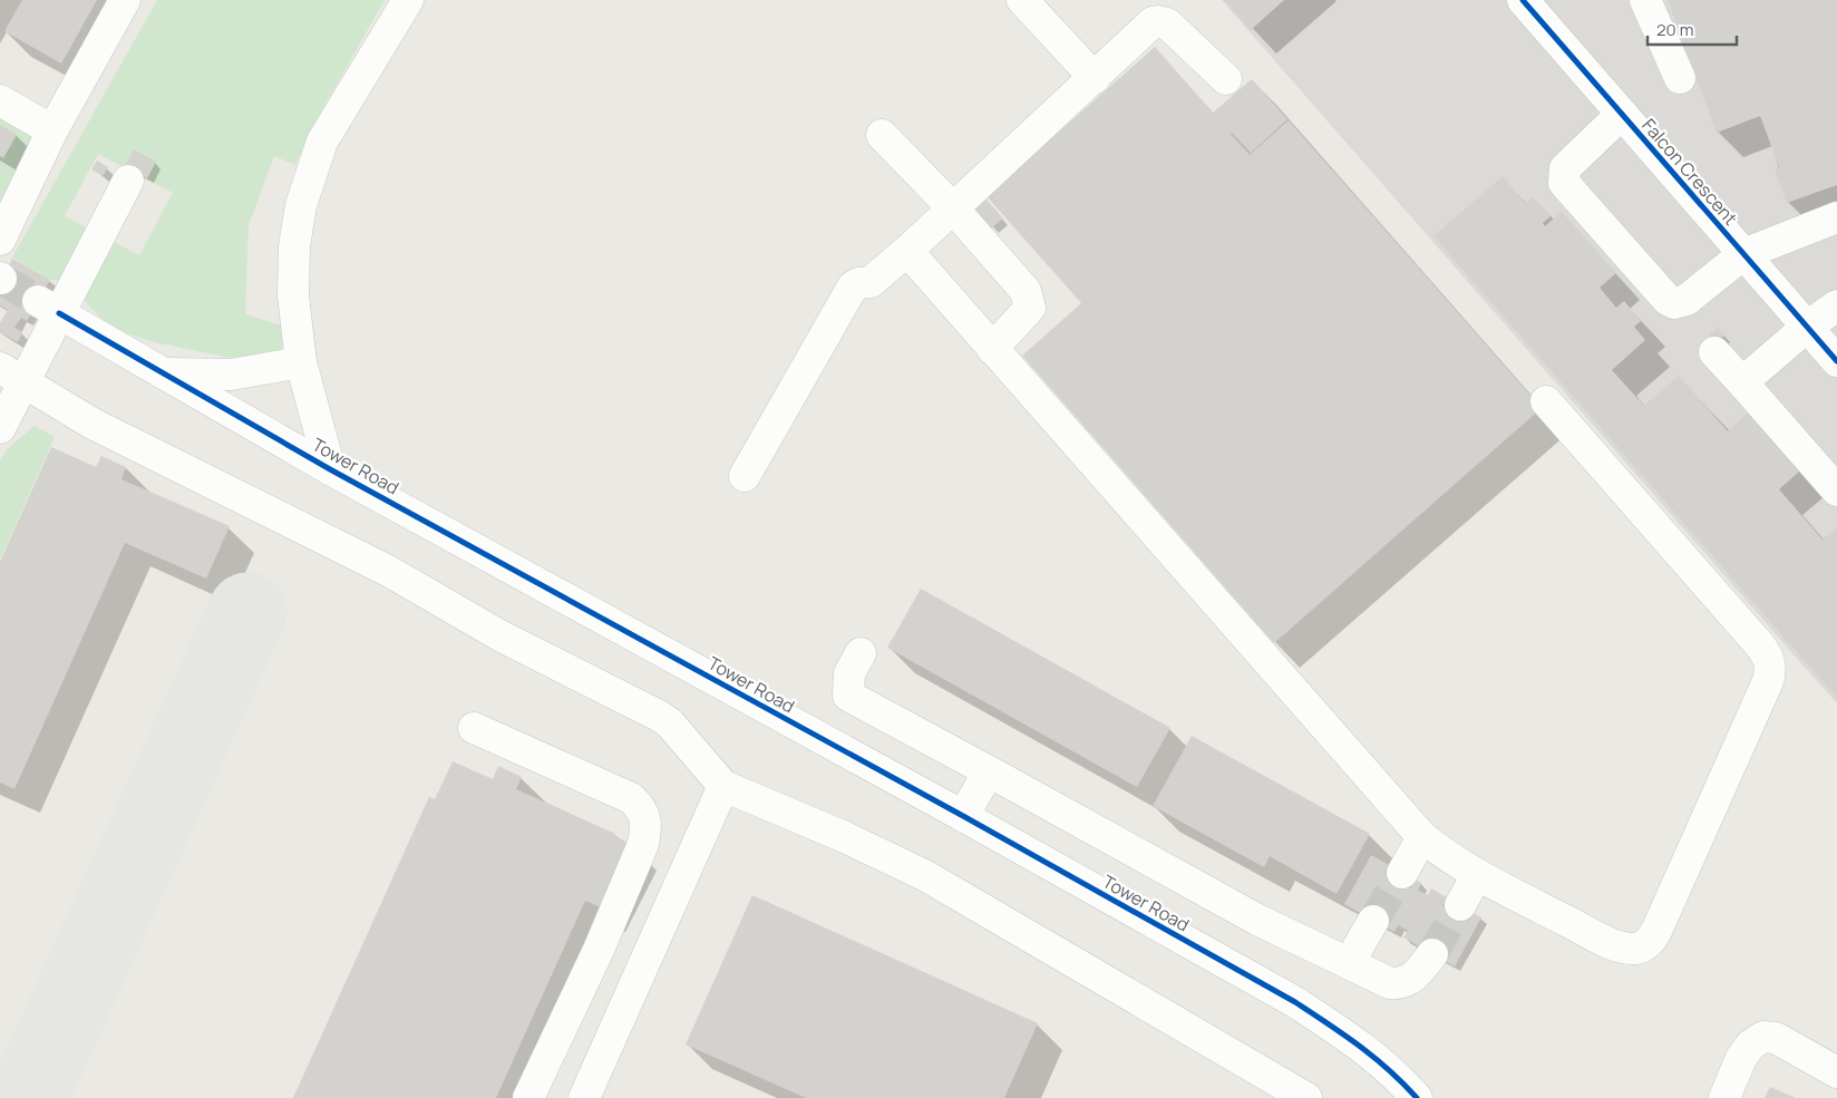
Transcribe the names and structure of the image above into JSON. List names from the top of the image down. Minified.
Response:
{"streets":{"street":["Falcon Crescent","Tower Road"]},"scale_bar":"20 m"}
